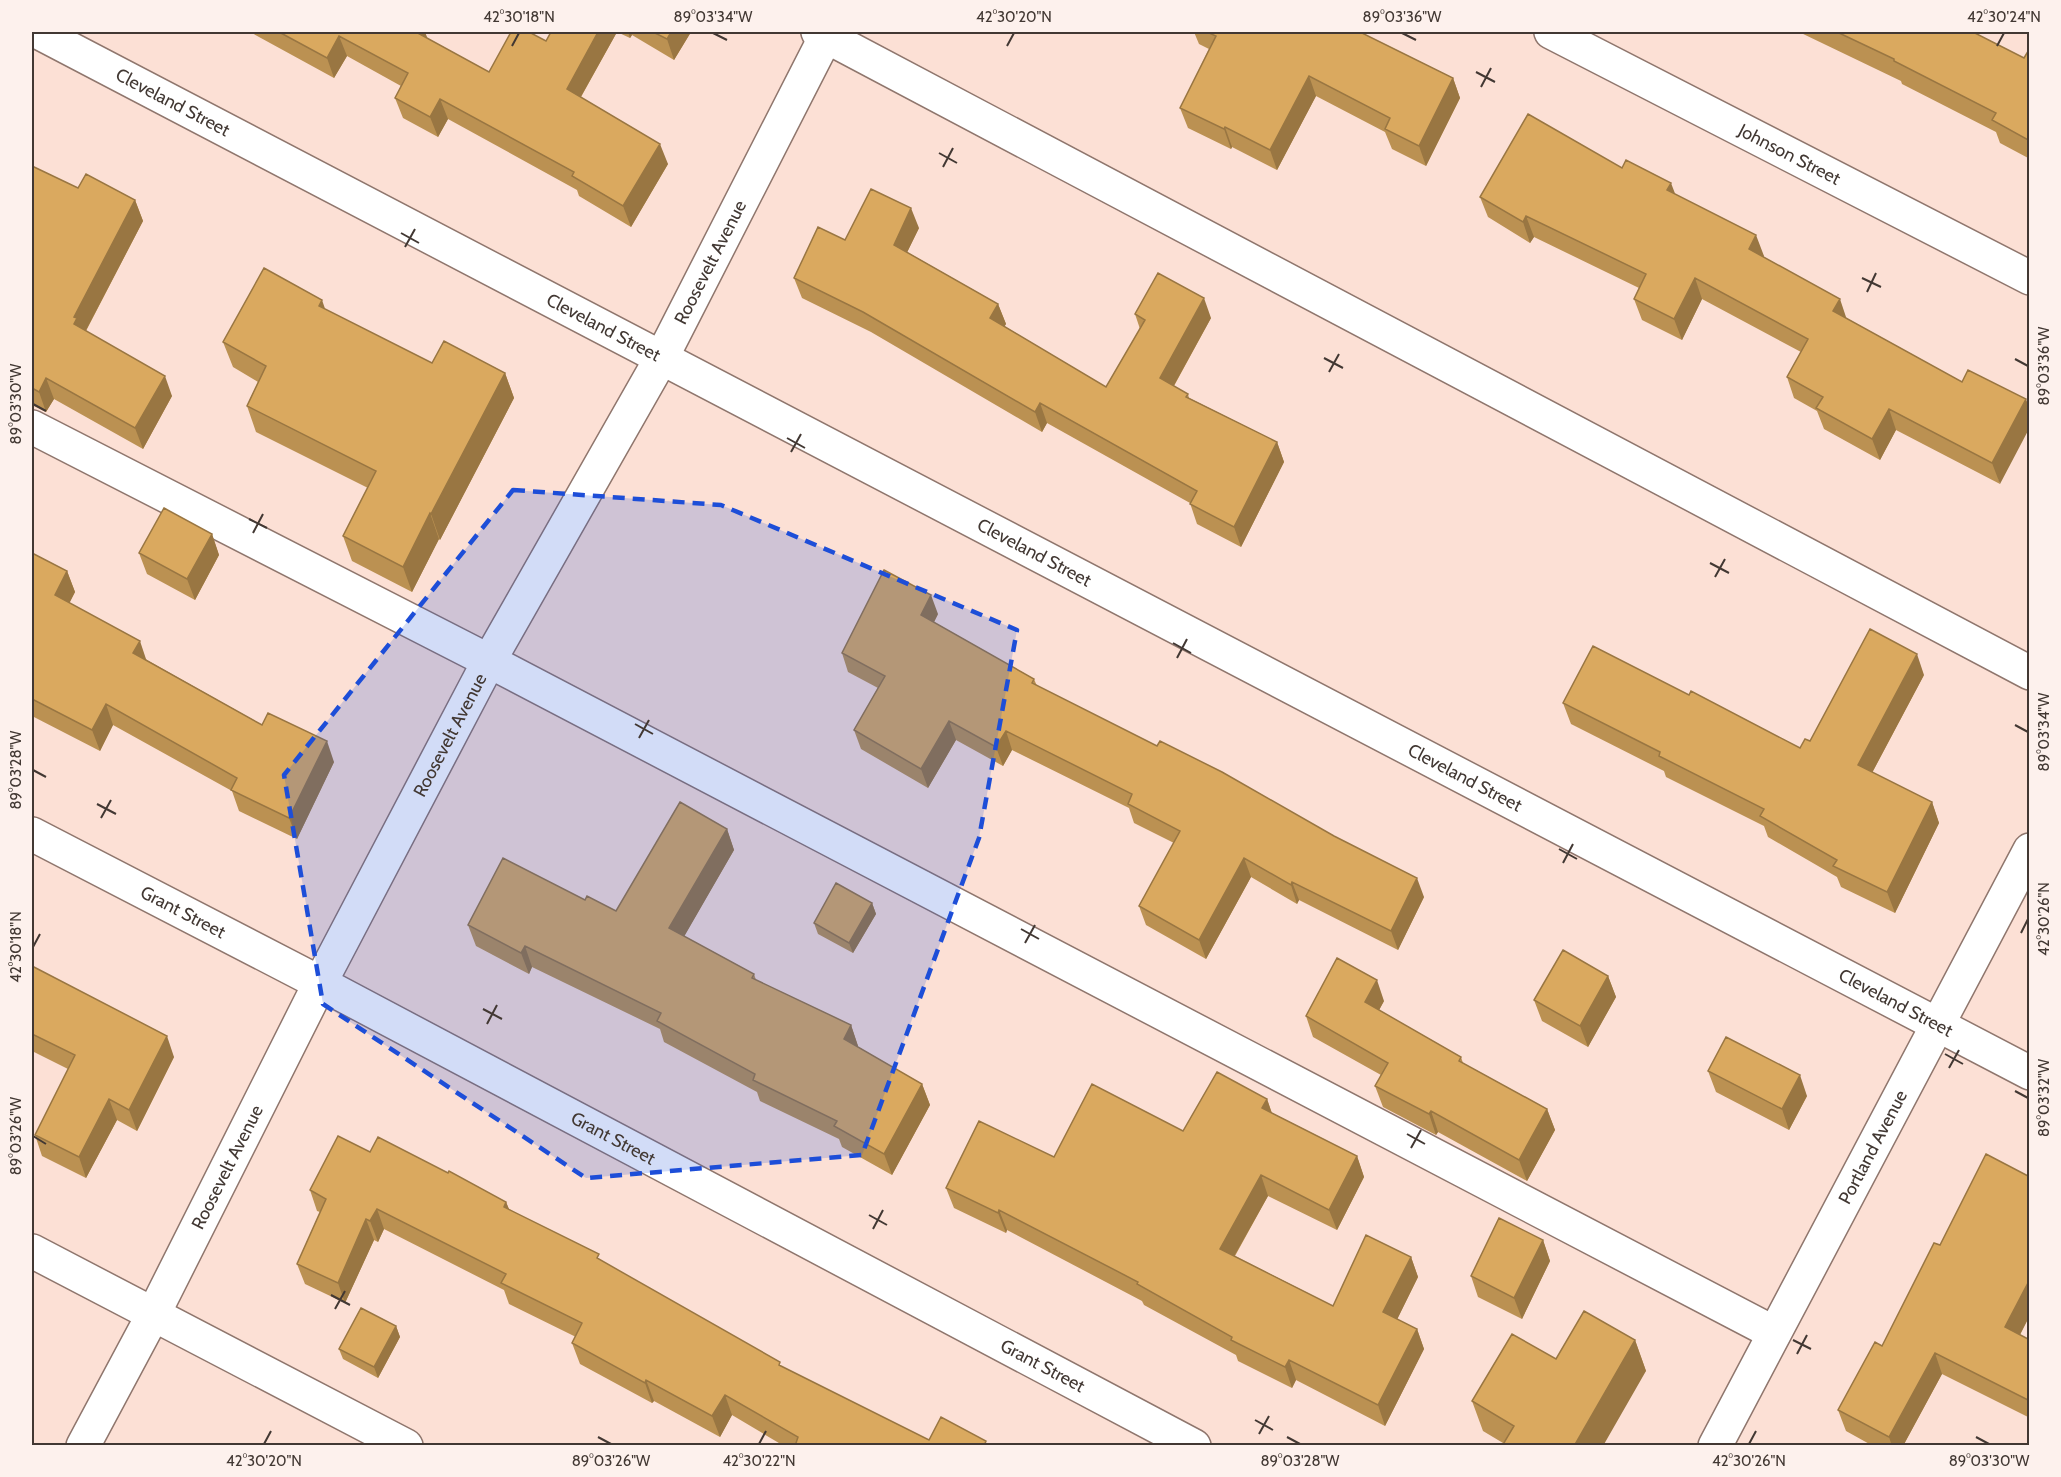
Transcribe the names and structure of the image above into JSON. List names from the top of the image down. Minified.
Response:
{"streets":{"street":["Cleveland Street","Johnson Street","Roosevelt Avenue","Grant Street","Portland Avenue"]},"crossings":[["Cleveland Street","Roosevelt Avenue"],["Cleveland Street","Portland Avenue"],["Roosevelt Avenue","Grant Street"]],"coordinates":["42°30'18\"N","89°03'34\"W","42°30'20\"N","89°03'36\"W","42°30'24\"N","89°03'30\"W","89°03'28\"W","42°30'26\"N","89°03'32\"W","89°03'26\"W","42°30'22\"N"]}
